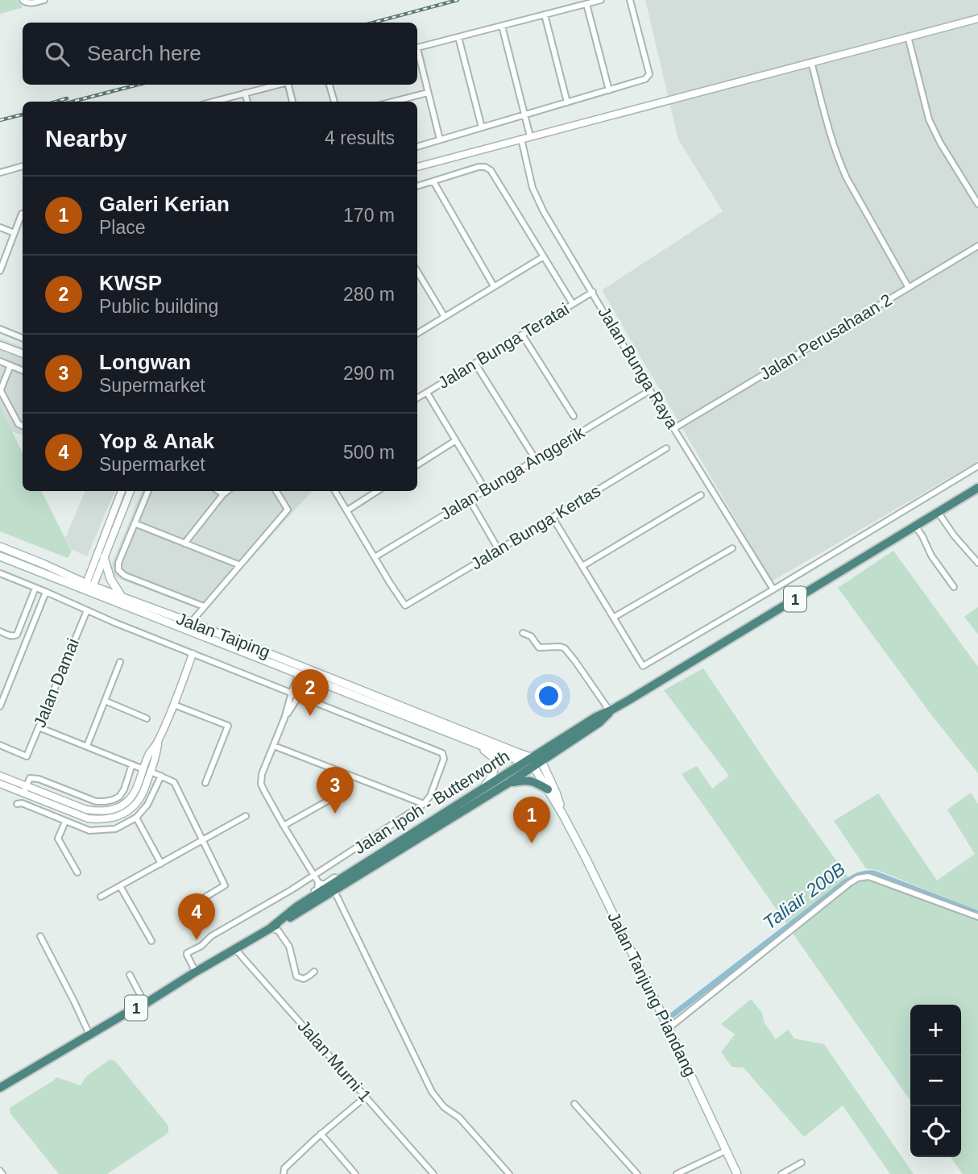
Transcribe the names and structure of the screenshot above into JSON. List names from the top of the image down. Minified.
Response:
{"streets":{"highway":["1","Jalan Ipoh - Butterworth"],"main road":["Jalan Taiping","Jalan Tanjung Piandang"],"street":["Jalan Perusahaan 2","Jalan Bunga Teratai","Jalan Bunga Raya","Jalan Bunga Anggerik","Jalan Bunga Kertas","Jalan Damai","Jalan Murni 1"]},"crossings":[["Jalan Perusahaan 2","Jalan Bunga Raya"],["Jalan Bunga Teratai","Jalan Bunga Raya"],["Jalan Bunga Raya","Jalan Bunga Anggerik"],["Jalan Bunga Anggerik","Jalan Bunga Kertas"],["Jalan Taiping","Jalan Ipoh - Butterworth"],["Jalan Taiping","Jalan Tanjung Piandang"],["Jalan Ipoh - Butterworth","Jalan Tanjung Piandang"],["Jalan Ipoh - Butterworth","Jalan Murni 1"]],"water":["Taliair 200B"],"page":{"search":"Search here","heading":["Nearby","4 results"],"list":[{"mark":"1","name":"Galeri Kerian","note":"Place","value":"170 m"},{"mark":"2","name":"KWSP","note":"Public building","value":"280 m"},{"mark":"3","name":"Longwan","note":"Supermarket","value":"290 m"},{"mark":"4","name":"Yop & Anak","note":"Supermarket","value":"500 m"}],"pins":["2","3","1","4"],"map_buttons":["+","−"]}}
